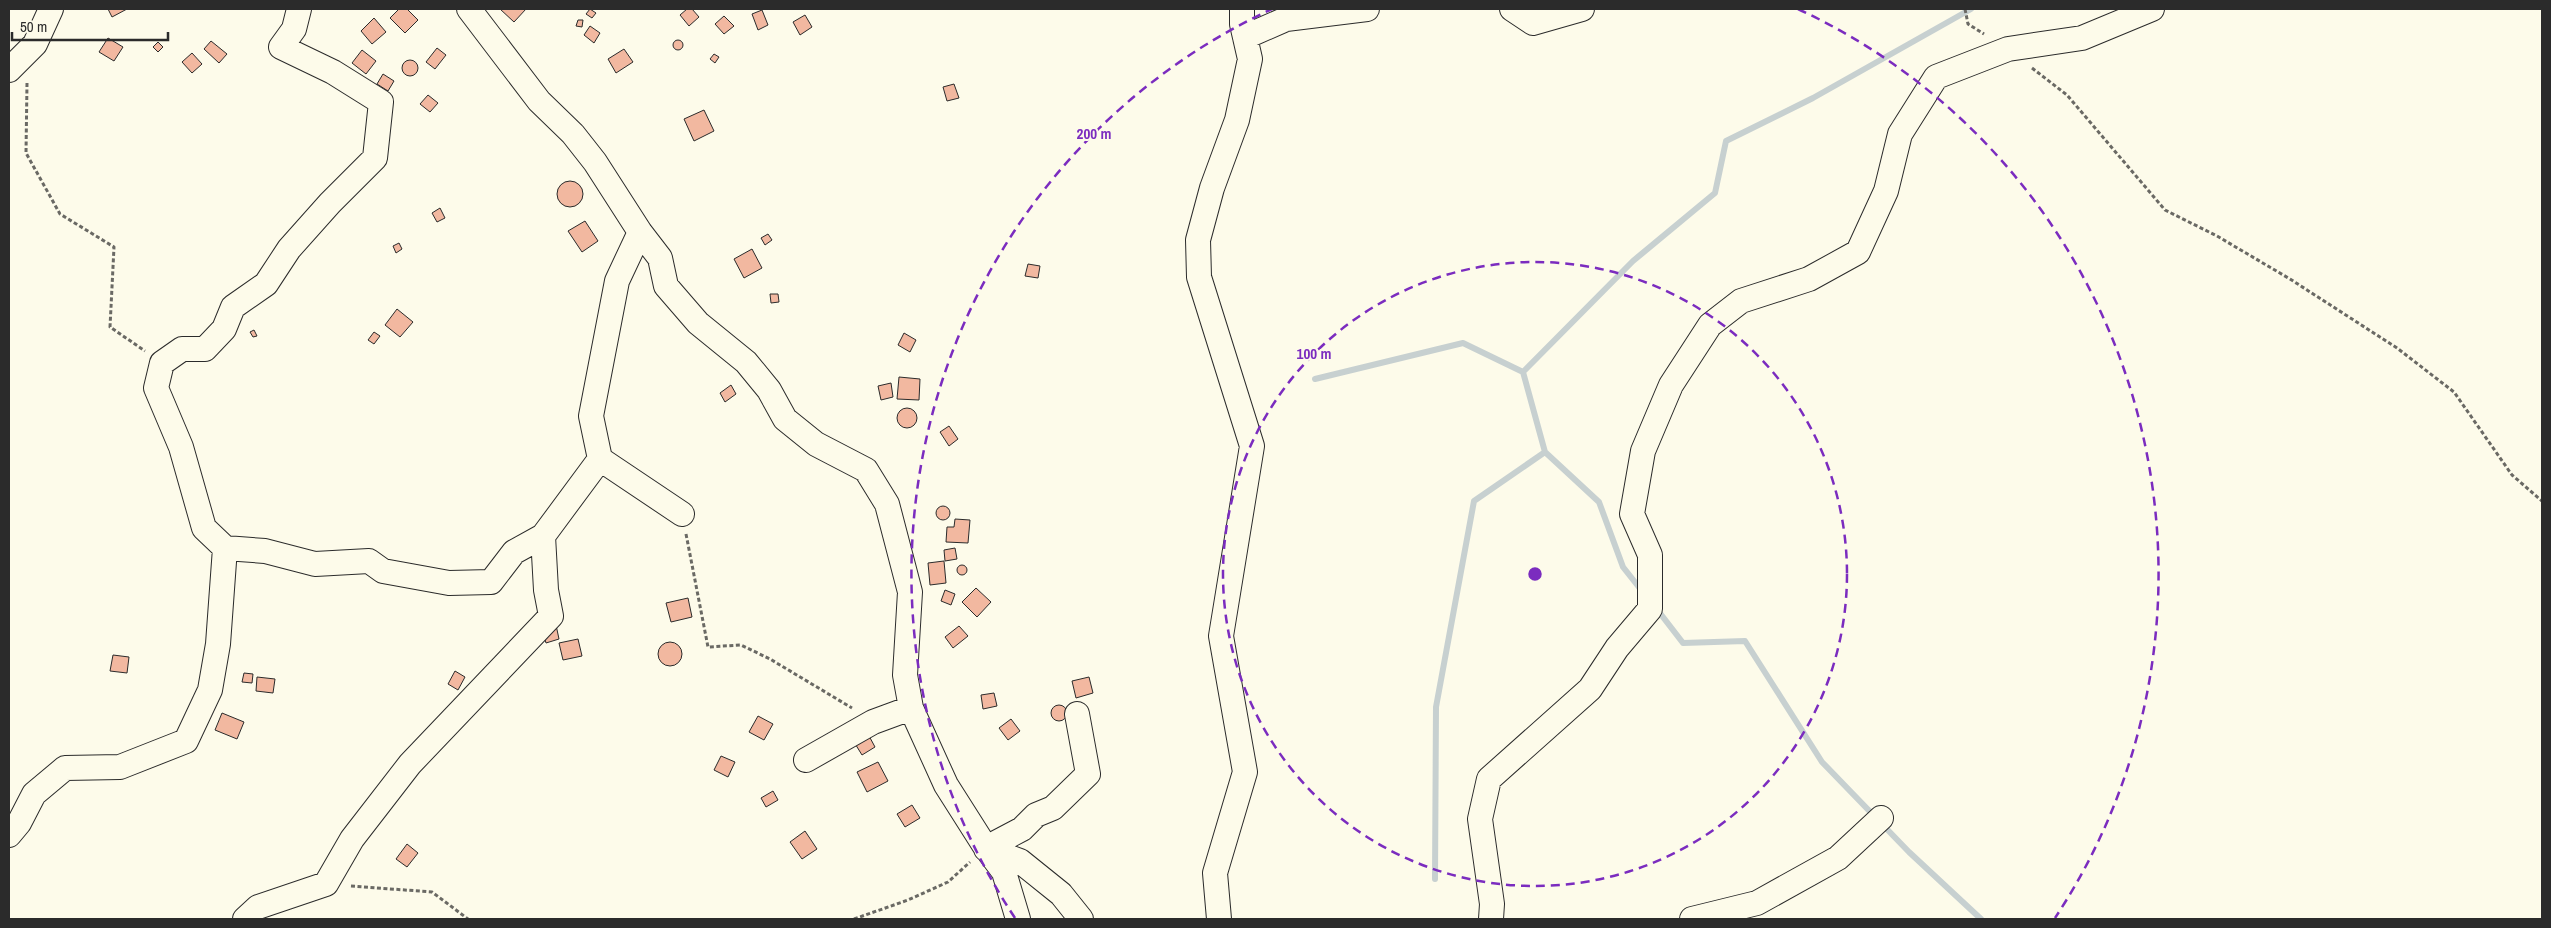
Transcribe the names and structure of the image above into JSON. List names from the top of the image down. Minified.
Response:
{"scale_bar":"50 m","rings":["200 m","100 m"]}
